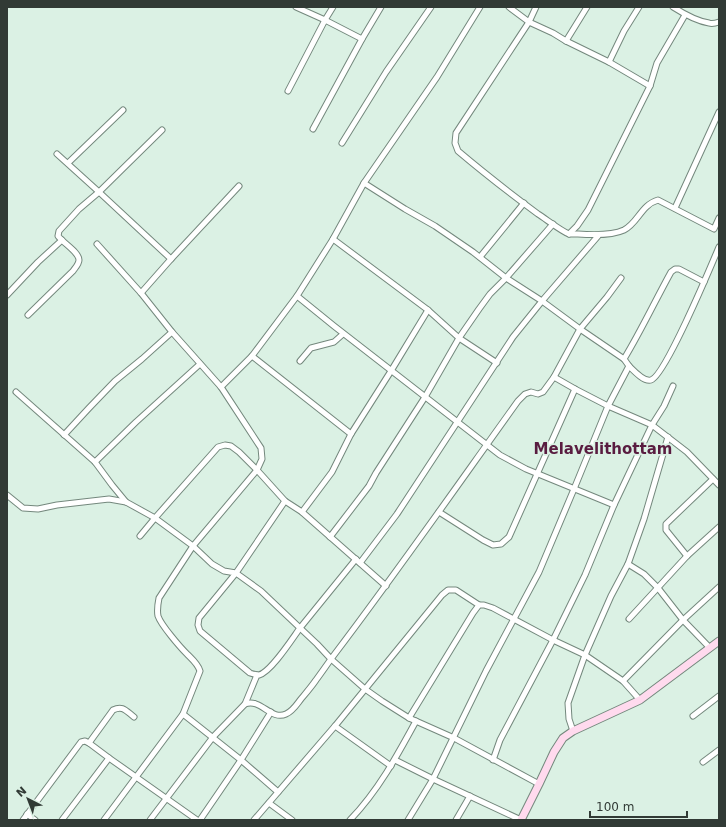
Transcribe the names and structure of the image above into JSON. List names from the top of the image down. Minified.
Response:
{"districts":["Melavelithottam"],"scale_bar":"100 m","north":"top left"}
